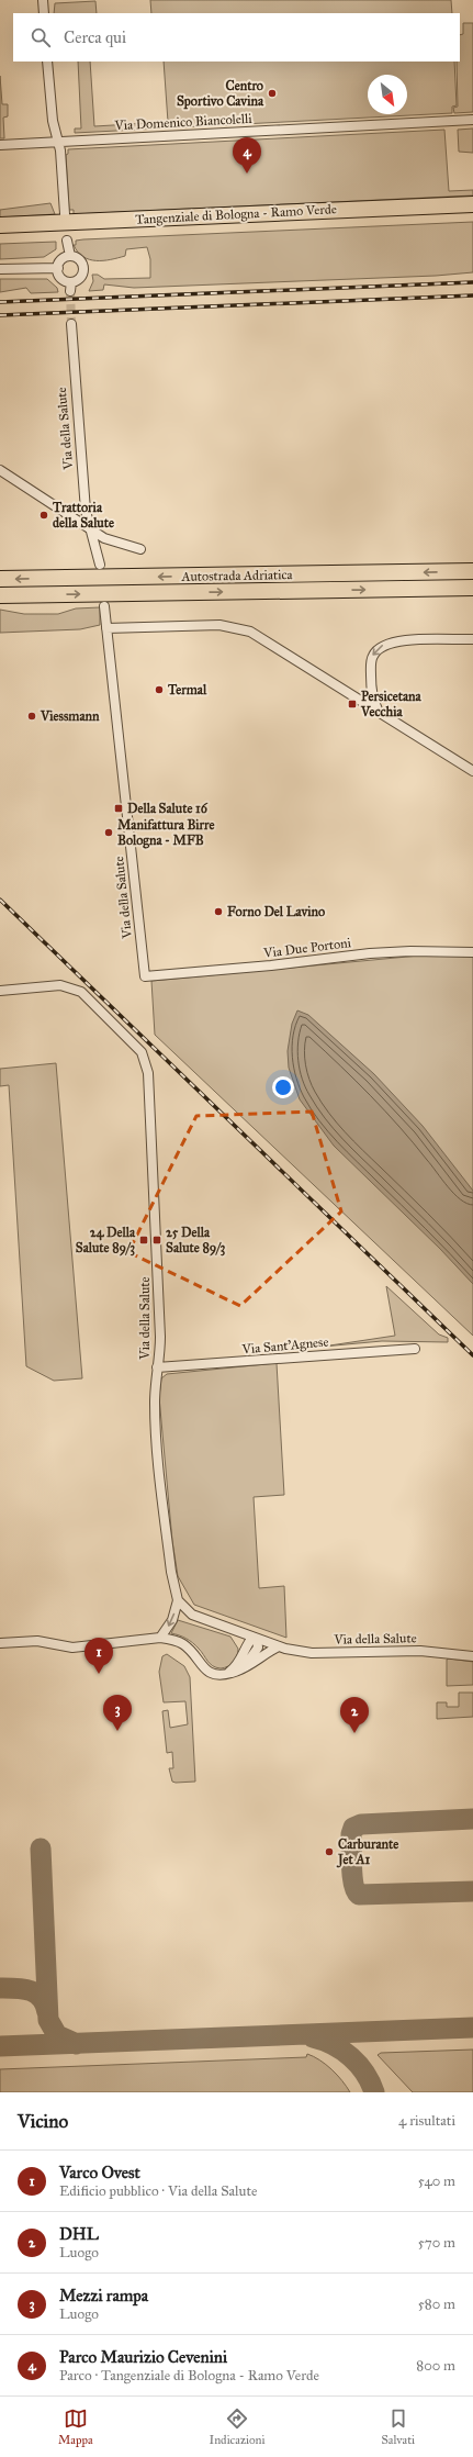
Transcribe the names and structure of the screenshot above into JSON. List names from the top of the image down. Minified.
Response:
{"streets":{"highway":["Tangenziale di Bologna - Ramo Verde","Autostrada Adriatica"],"street":["Via Domenico Biancolelli","Via della Salute","Via Due Portoni","Via Sant'Agnese"]},"crossings":[["Via della Salute","Via Due Portoni"],["Via della Salute","Via Sant'Agnese"]],"places":{"other":["Centro Sportivo Cavina","Trattoria della Salute","Termal","Viessmann","Manifattura Birre Bologna - MFB","Forno Del Lavino","Carburante Jet A1"],"transit":["Persicetana Vecchia","Della Salute 16","24 Della Salute 89/3","25 Della Salute 89/3"]},"north":"bottom right","page":{"search":"Cerca qui","pins":["4","1","3","2"],"heading":["Vicino","4 risultati"],"list":[{"mark":"1","name":"Varco Ovest","note":"Edificio pubblico · Via della Salute","value":"540 m"},{"mark":"2","name":"DHL","note":"Luogo","value":"570 m"},{"mark":"3","name":"Mezzi rampa","note":"Luogo","value":"580 m"},{"mark":"4","name":"Parco Maurizio Cevenini","note":"Parco · Tangenziale di Bologna - Ramo Verde","value":"800 m"}],"nav":["Mappa","Indicazioni","Salvati"]}}
